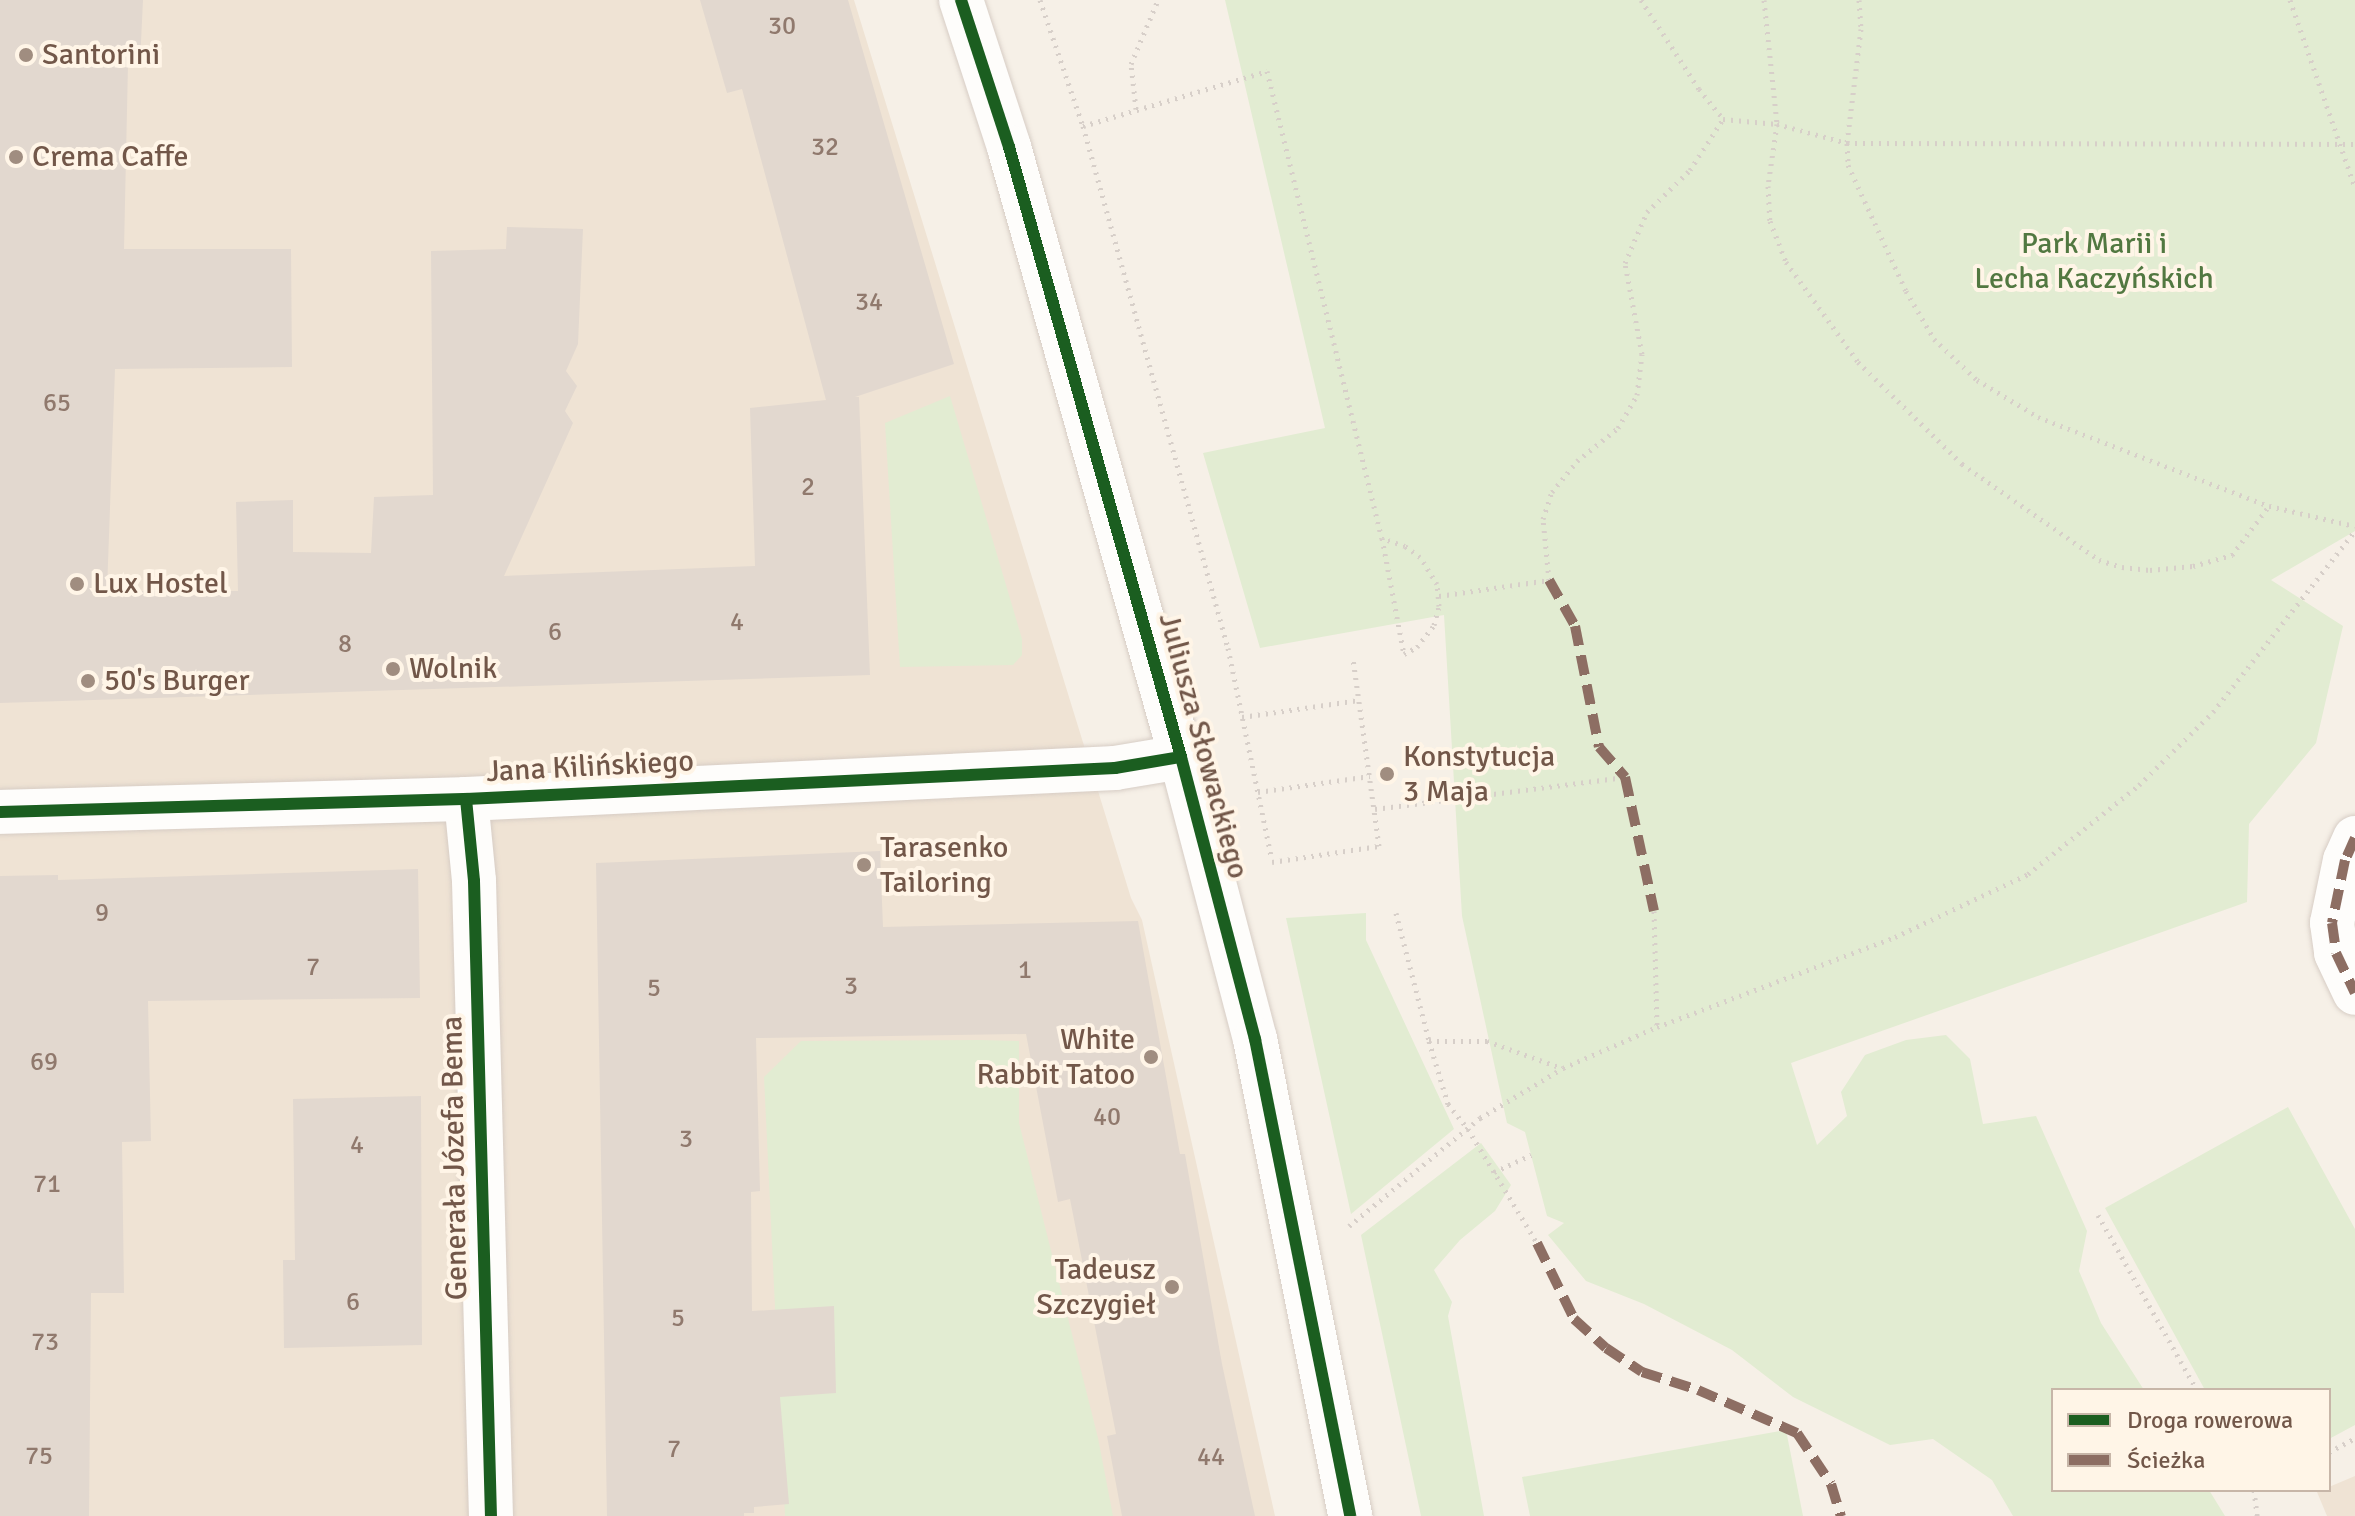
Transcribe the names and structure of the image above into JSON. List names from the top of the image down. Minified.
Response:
{"streets":{"street":["Juliusza Słowackiego","Jana Kilińskiego","Generała Józefa Bema"]},"crossings":[["Juliusza Słowackiego","Jana Kilińskiego"],["Jana Kilińskiego","Generała Józefa Bema"]],"parks":["Park Marii i Lecha Kaczyńskich"],"places":["Santorini","Crema Caffe","Lux Hostel","Wolnik","50's Burger","Konstytucja 3 Maja","Tarasenko Tailoring","White Rabbit Tatoo","Tadeusz Szczygieł"],"house_numbers":["30","32","34","65","2","4","6","8","9","7","1","3","5","69","40","3","4","71","6","5","73","7","75","44"],"legend":["Droga rowerowa","Ścieżka"]}
